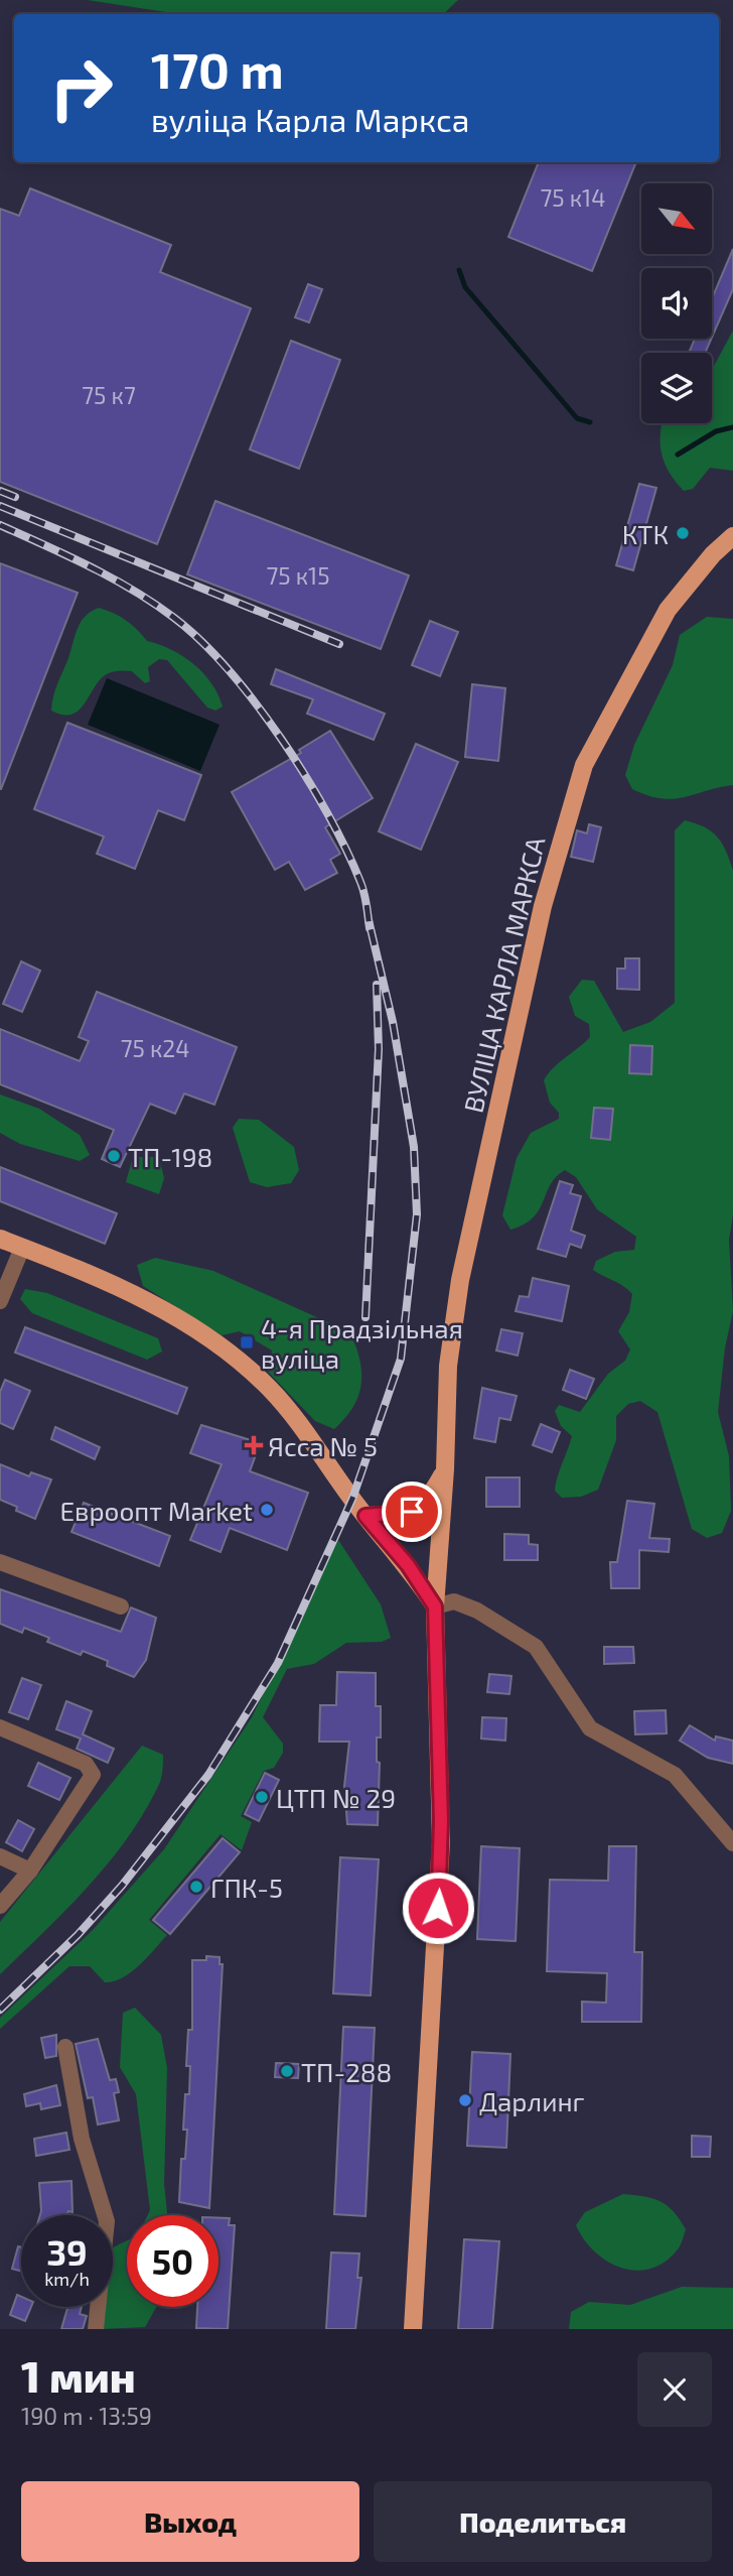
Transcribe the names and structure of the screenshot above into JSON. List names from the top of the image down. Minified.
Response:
{"streets":{"main road":["ВУЛІЦА КАРЛА МАРКСА"]},"places":{"other":["КТК","ТП-198","Евроопт Market","ЦТП № 29","ГПК-5","ТП-288","Дарлинг"],"transit":["4-я Прадзільная вуліца"],"health":["Ясса № 5"]},"house_numbers":["75 к14","75 к7","75 к15","75 к24"],"north":"bottom right","page":{"turn":["170 m","вуліца Карла Маркса"],"speed":"39 km/h","limit":"50","heading":["1 мин","190 m · 13:59"],"buttons":["Выход","Поделиться"]}}
